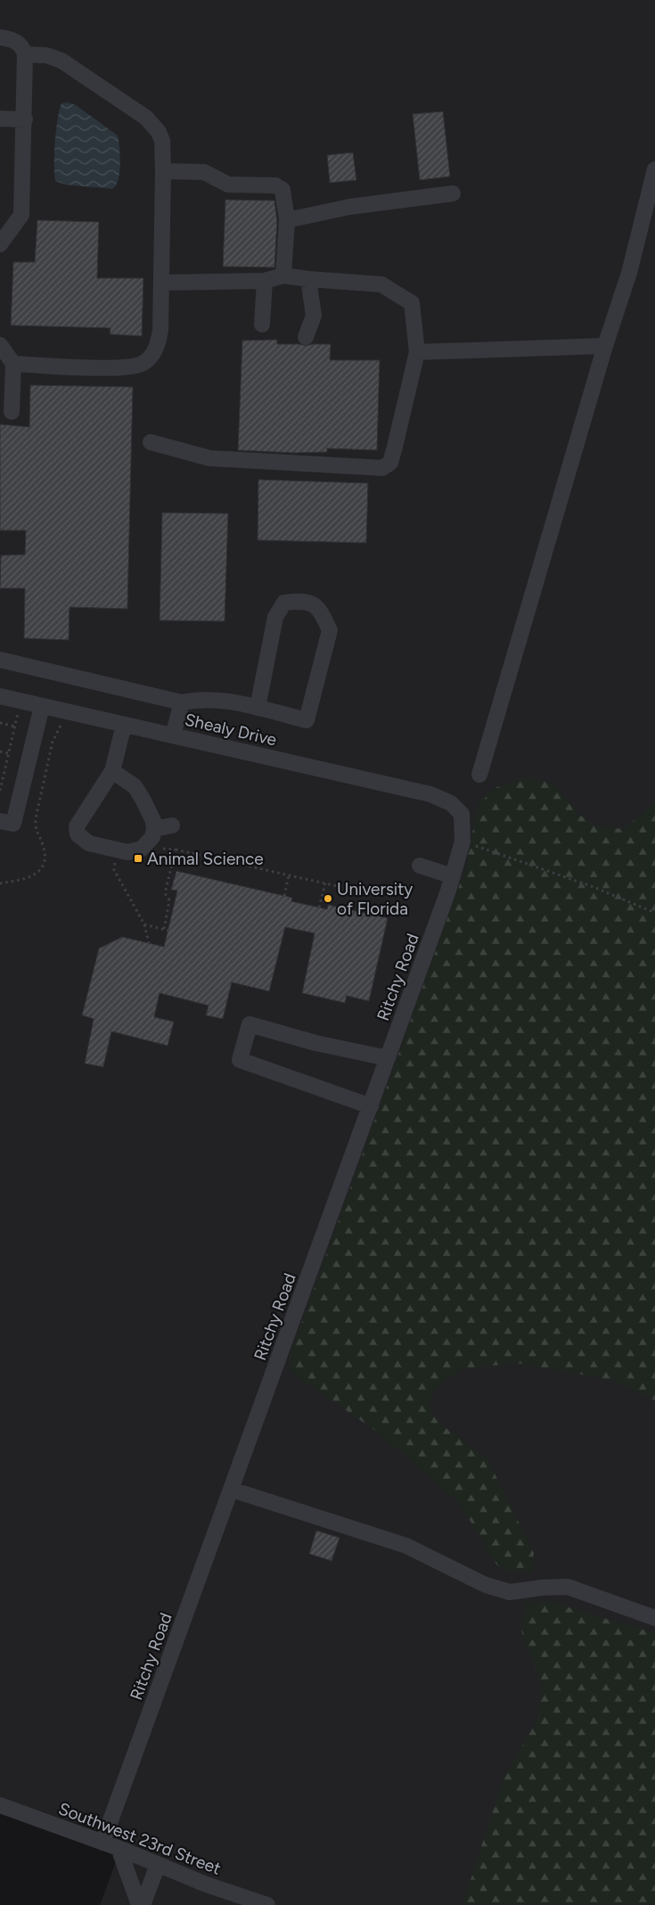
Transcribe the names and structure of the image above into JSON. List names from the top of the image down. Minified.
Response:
{"streets":{"street":["Shealy Drive","Ritchy Road","Southwest 23rd Street"]},"crossings":[["Shealy Drive","Ritchy Road"],["Ritchy Road","Southwest 23rd Street"]],"places":{"transit":["Animal Science"],"other":["University of Florida"]}}
